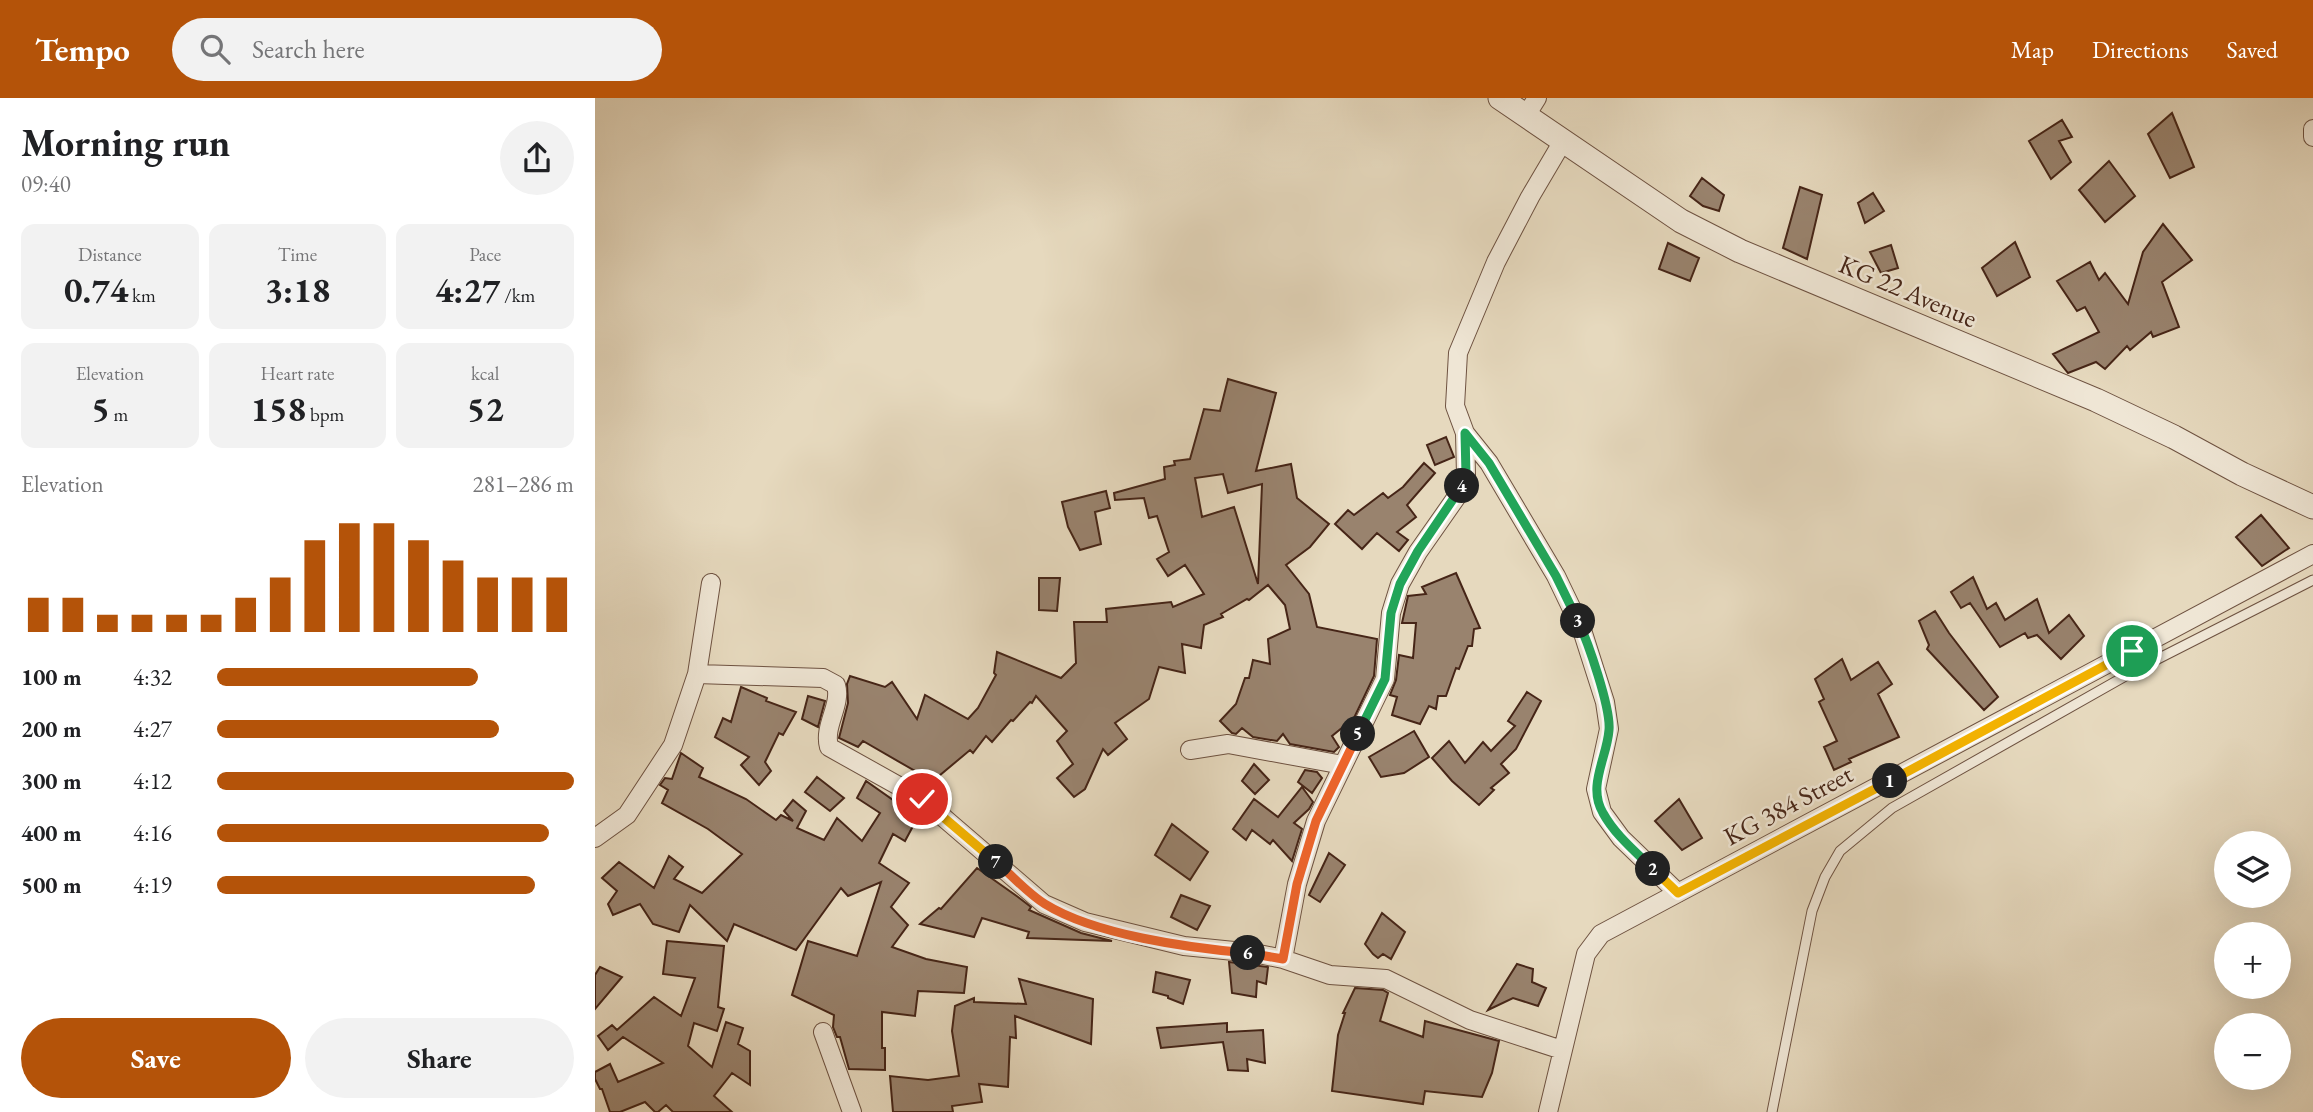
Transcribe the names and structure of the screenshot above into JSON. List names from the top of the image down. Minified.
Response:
{"streets":{"street":["KG 22 Avenue","KG 384 Street"]},"page":{"header":"Tempo","search":"Search here","nav":["Map","Directions","Saved"],"heading":["Morning run","09:40"],"stats":[["Distance","0.74 km"],["Time","3:18"],["Pace","4:27 /km"],["Elevation","5 m"],["Heart rate","158 bpm"],["kcal","52"]],"chart":["Elevation","281–286 m"],"pins":["4","3","5","1","7","2","6"],"list":[{"name":"100 m","note":"4:32"},{"name":"200 m","note":"4:27"},{"name":"300 m","note":"4:12"},{"name":"400 m","note":"4:16"},{"name":"500 m","note":"4:19"}],"map_buttons":["+","−"],"buttons":["Save","Share"]}}
